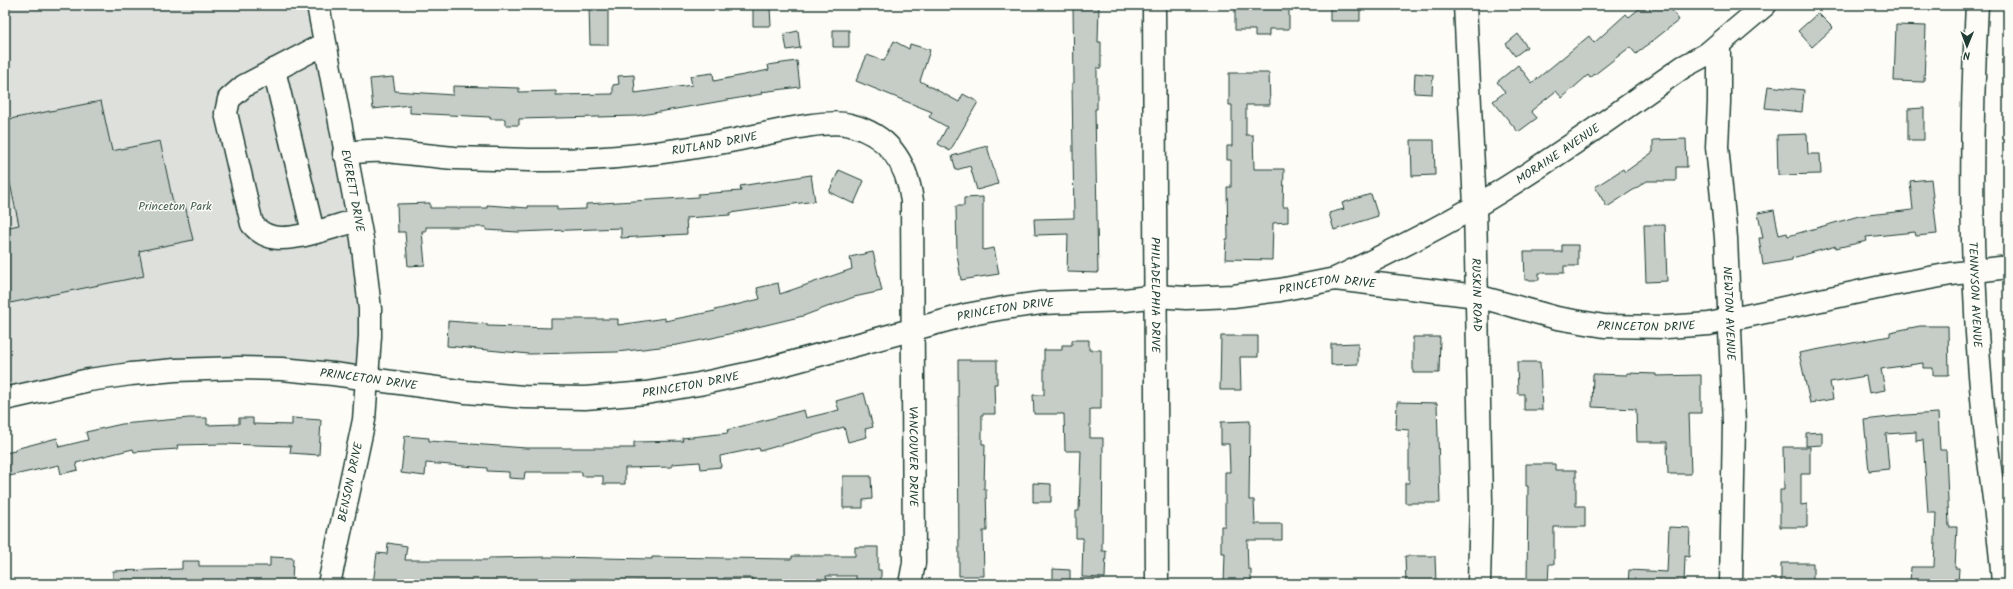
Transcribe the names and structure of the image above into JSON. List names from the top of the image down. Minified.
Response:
{"streets":{"street":["RUTLAND DRIVE","MORAINE AVENUE","EVERETT DRIVE","PRINCETON DRIVE","PHILADELPHIA DRIVE","RUSKIN ROAD","TENNYSON AVENUE","NEWTON AVENUE","VANCOUVER DRIVE","BENSON DRIVE"]},"crossings":[["RUTLAND DRIVE","EVERETT DRIVE"],["RUTLAND DRIVE","PRINCETON DRIVE"],["RUTLAND DRIVE","VANCOUVER DRIVE"],["MORAINE AVENUE","PRINCETON DRIVE"],["MORAINE AVENUE","RUSKIN ROAD"],["MORAINE AVENUE","NEWTON AVENUE"],["EVERETT DRIVE","PRINCETON DRIVE"],["EVERETT DRIVE","BENSON DRIVE"],["PRINCETON DRIVE","PHILADELPHIA DRIVE"],["PRINCETON DRIVE","RUSKIN ROAD"],["PRINCETON DRIVE","TENNYSON AVENUE"],["PRINCETON DRIVE","NEWTON AVENUE"],["PRINCETON DRIVE","VANCOUVER DRIVE"],["PRINCETON DRIVE","BENSON DRIVE"]],"parks":["Princeton Park"],"north":"bottom"}
